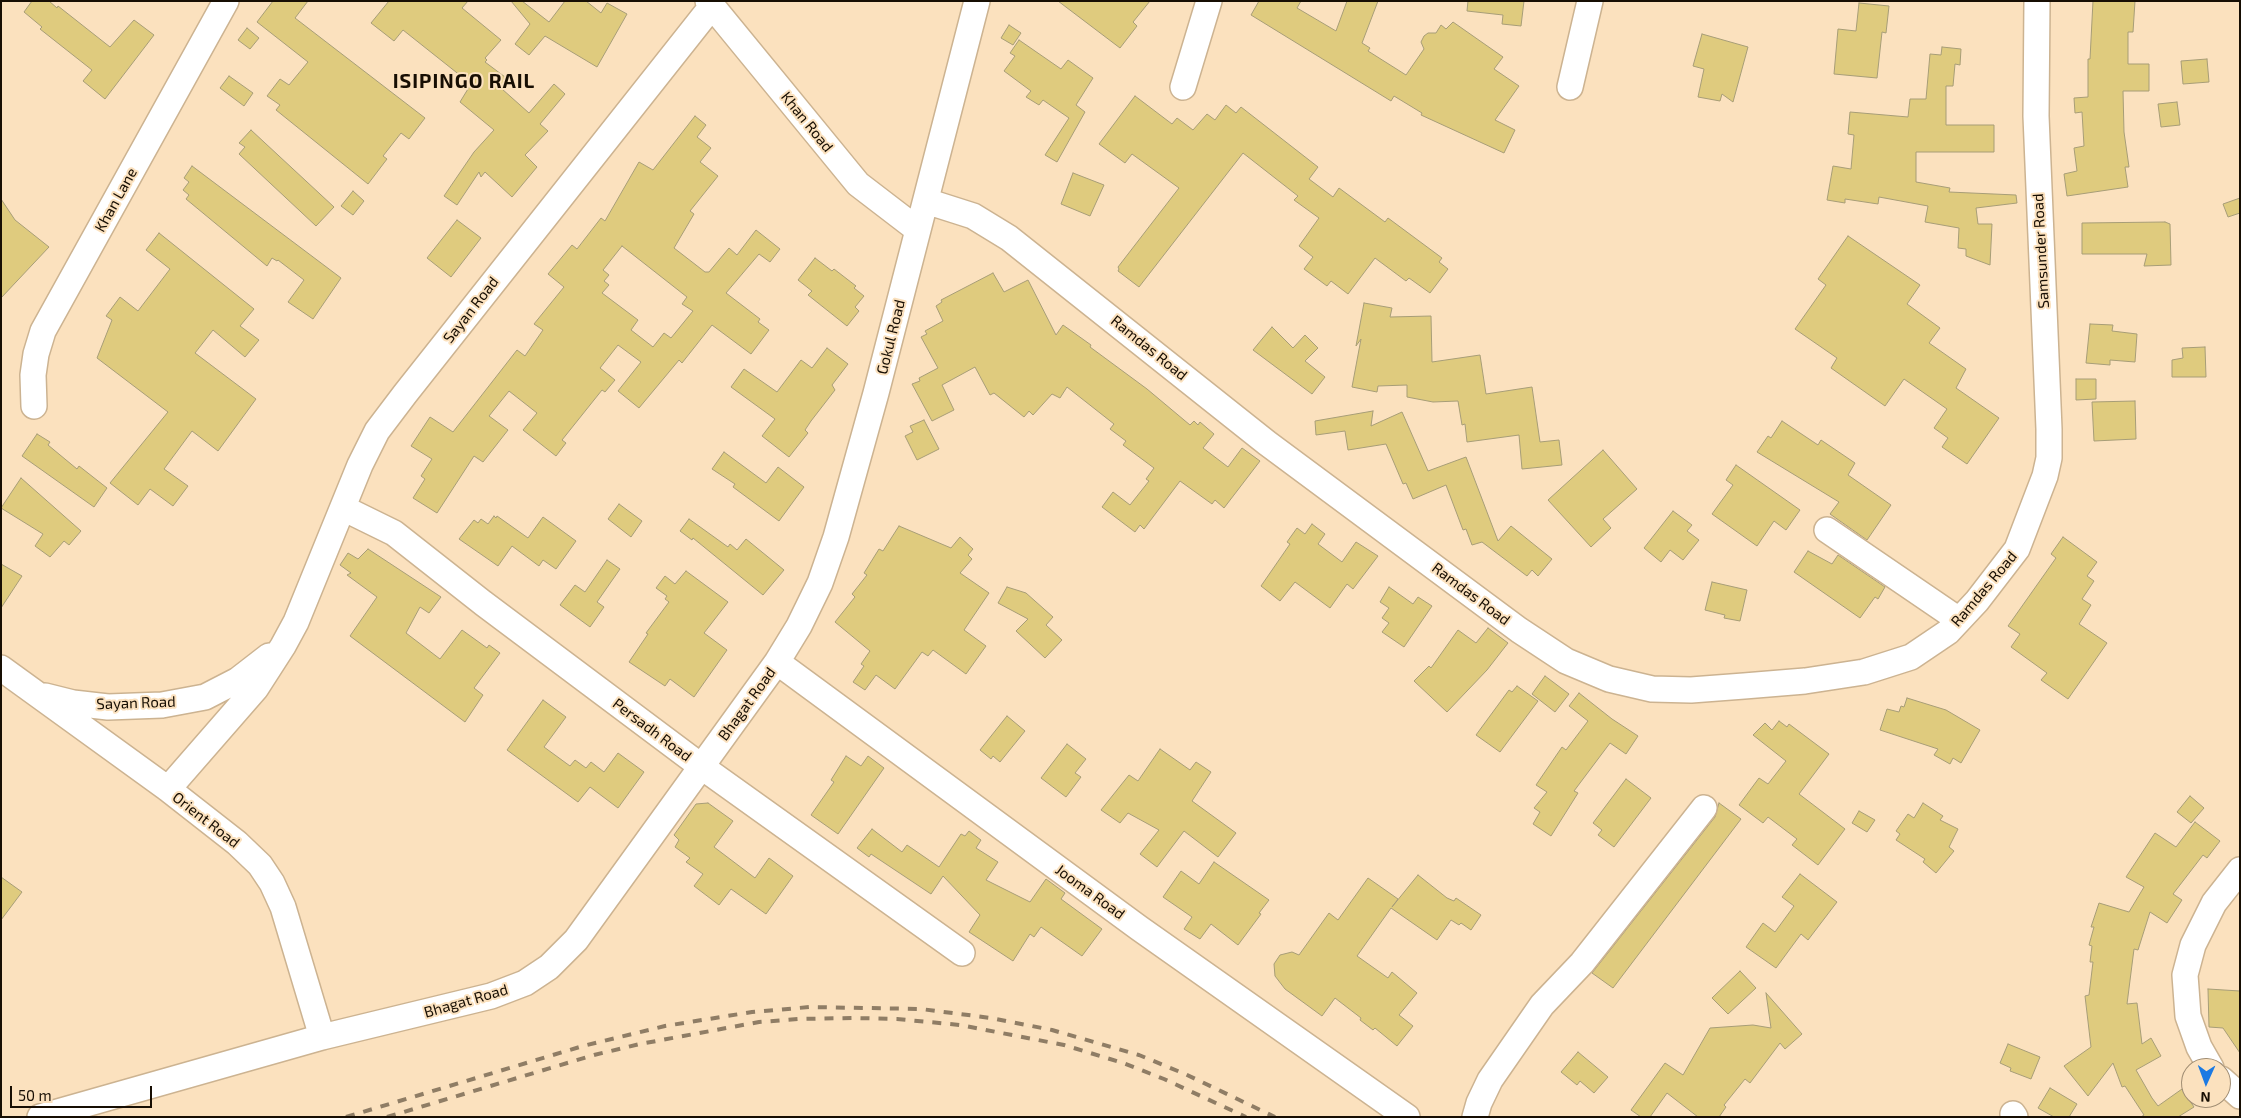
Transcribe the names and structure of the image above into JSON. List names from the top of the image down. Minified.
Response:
{"streets":{"street":["Khan Road","Khan Lane","Samsunder Road","Sayan Road","Gokul Road","Ramdas Road","Bhagat Road","Persadh Road","Orient Road","Jooma Road"]},"crossings":[["Khan Road","Sayan Road"],["Khan Road","Gokul Road"],["Samsunder Road","Ramdas Road"],["Sayan Road","Persadh Road"],["Sayan Road","Orient Road"],["Gokul Road","Ramdas Road"],["Gokul Road","Bhagat Road"],["Gokul Road","Jooma Road"],["Bhagat Road","Persadh Road"],["Bhagat Road","Orient Road"],["Bhagat Road","Jooma Road"]],"districts":["ISIPINGO RAIL"],"scale_bar":"50 m","north":"bottom"}
